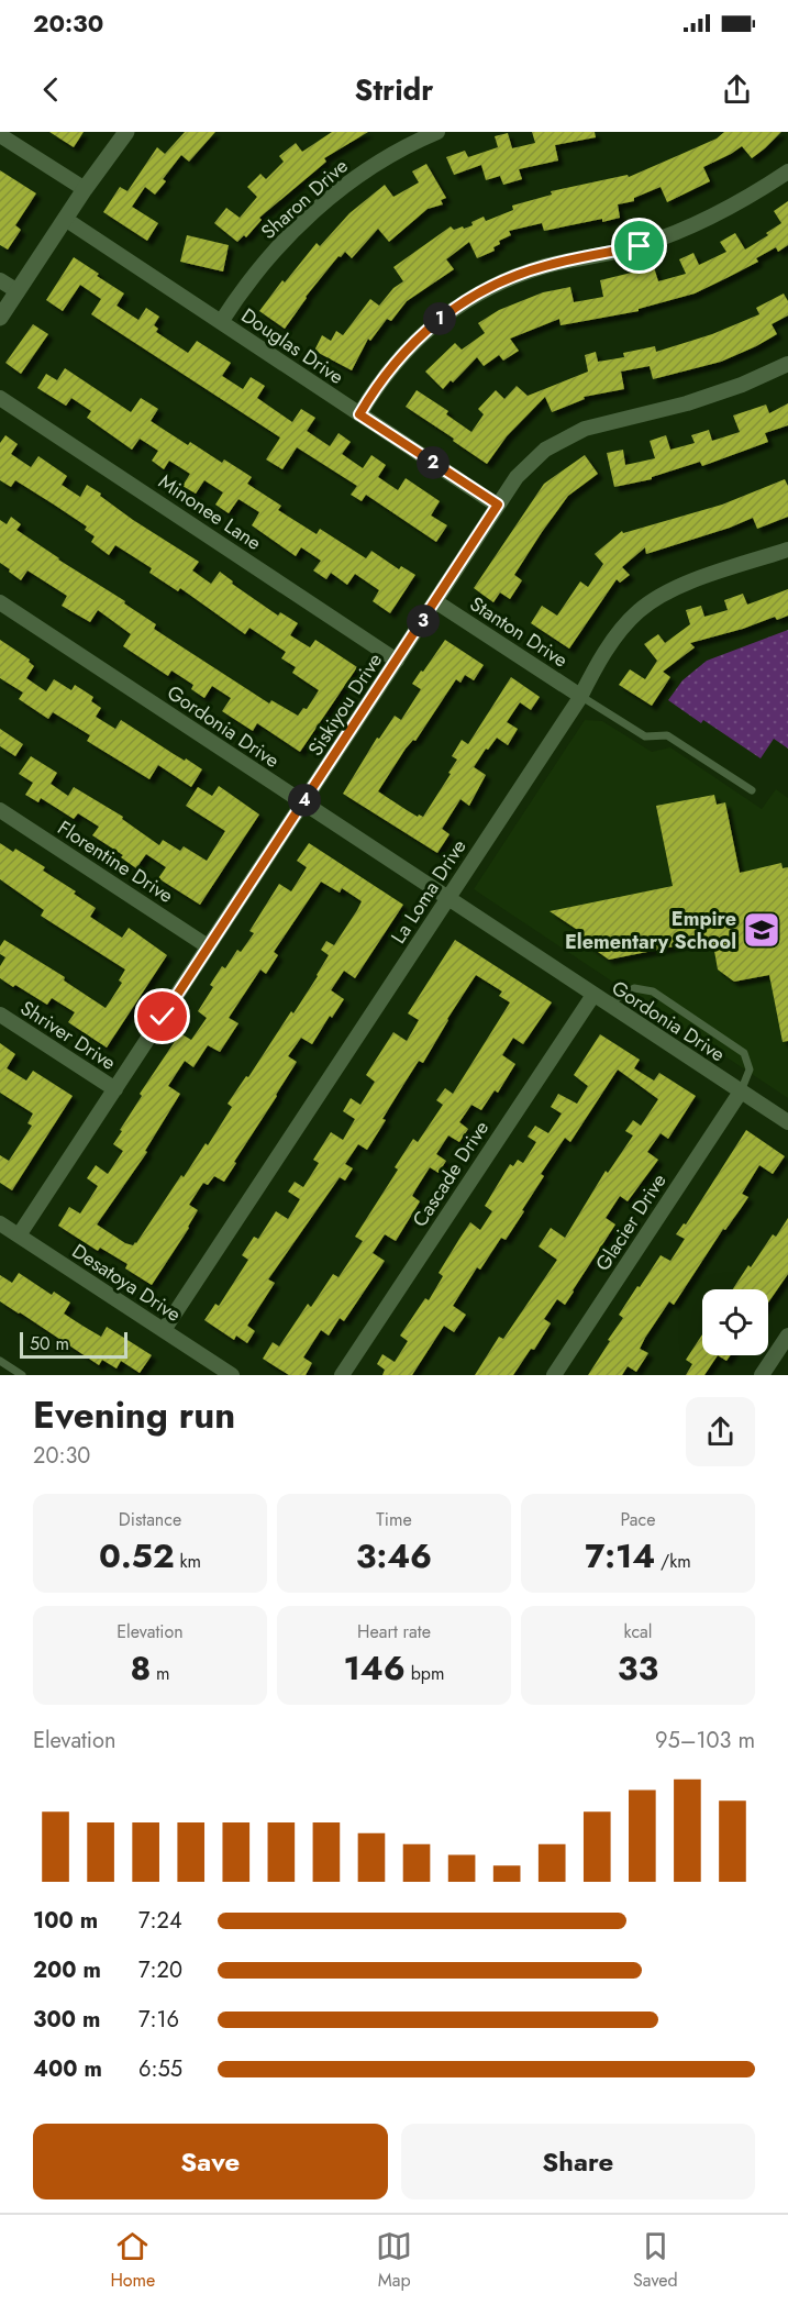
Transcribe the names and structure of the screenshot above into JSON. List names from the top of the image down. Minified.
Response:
{"streets":{"street":["Sharon Drive","Douglas Drive","Minonee Lane","Stanton Drive","Siskiyou Drive","Gordonia Drive","Florentine Drive","La Loma Drive","Shriver Drive","Cascade Drive","Glacier Drive","Desatoya Drive"]},"crossings":[["Sharon Drive","Douglas Drive"],["Douglas Drive","Siskiyou Drive"],["Minonee Lane","Siskiyou Drive"],["Stanton Drive","Siskiyou Drive"],["Stanton Drive","La Loma Drive"],["Siskiyou Drive","Gordonia Drive"],["Siskiyou Drive","Florentine Drive"],["Siskiyou Drive","Shriver Drive"],["Siskiyou Drive","Desatoya Drive"],["Gordonia Drive","La Loma Drive"],["Gordonia Drive","Cascade Drive"],["Gordonia Drive","Glacier Drive"],["La Loma Drive","Desatoya Drive"]],"places":{"school or university":["Empire Elementary School"]},"scale_bar":"50 m","page":{"status":"20:30","header":"Stridr","pins":["1","2","3","4"],"scale":"50 m","heading":["Evening run","20:30"],"stats":[["Distance","0.52 km"],["Time","3:46"],["Pace","7:14 /km"],["Elevation","8 m"],["Heart rate","146 bpm"],["kcal","33"]],"chart":["Elevation","95–103 m"],"list":[{"name":"100 m","note":"7:24"},{"name":"200 m","note":"7:20"},{"name":"300 m","note":"7:16"},{"name":"400 m","note":"6:55"}],"buttons":["Save","Share"],"tabs":["Home","Map","Saved"]}}
